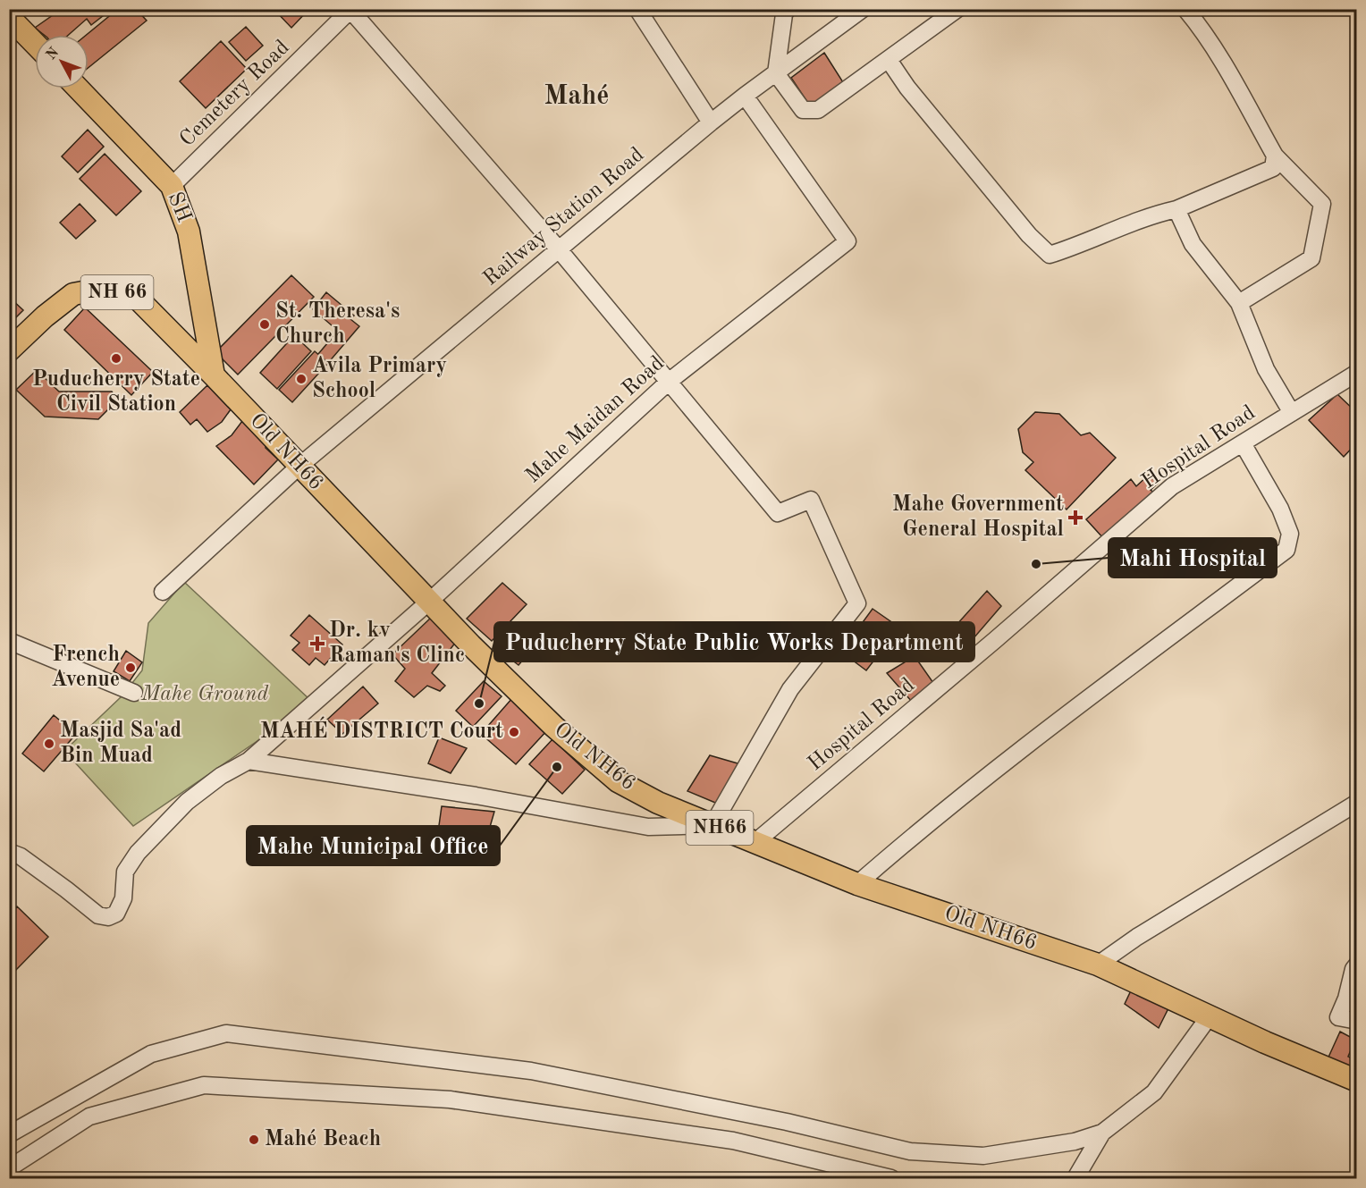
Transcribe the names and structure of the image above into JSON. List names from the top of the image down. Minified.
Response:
{"streets":{"main road":["SH","NH 66","Old NH66","NH66"],"street":["Cemetery Road","Railway Station Road","Mahe Maidan Road","Hospital Road"]},"crossings":[["Cemetery Road","SH"],["SH","Old NH66"],["Railway Station Road","Mahe Maidan Road"],["Railway Station Road","Old NH66"],["Mahe Maidan Road","Old NH66"],["Hospital Road","Old NH66"]],"districts":["Mahé"],"parks":["Mahe Ground"],"places":{"other":["St. Theresa's Church","Puducherry State Civil Station","Avila Primary School","Mahi Hospital","French Avenue","Puducherry State Public Works Department","MAHÉ DISTRICT Court","Masjid Sa'ad Bin Muad","Mahe Municipal Office","Mahé Beach"],"health":["Mahe Government General Hospital","Dr. kv Raman's Clinc"]},"north":"top left"}
